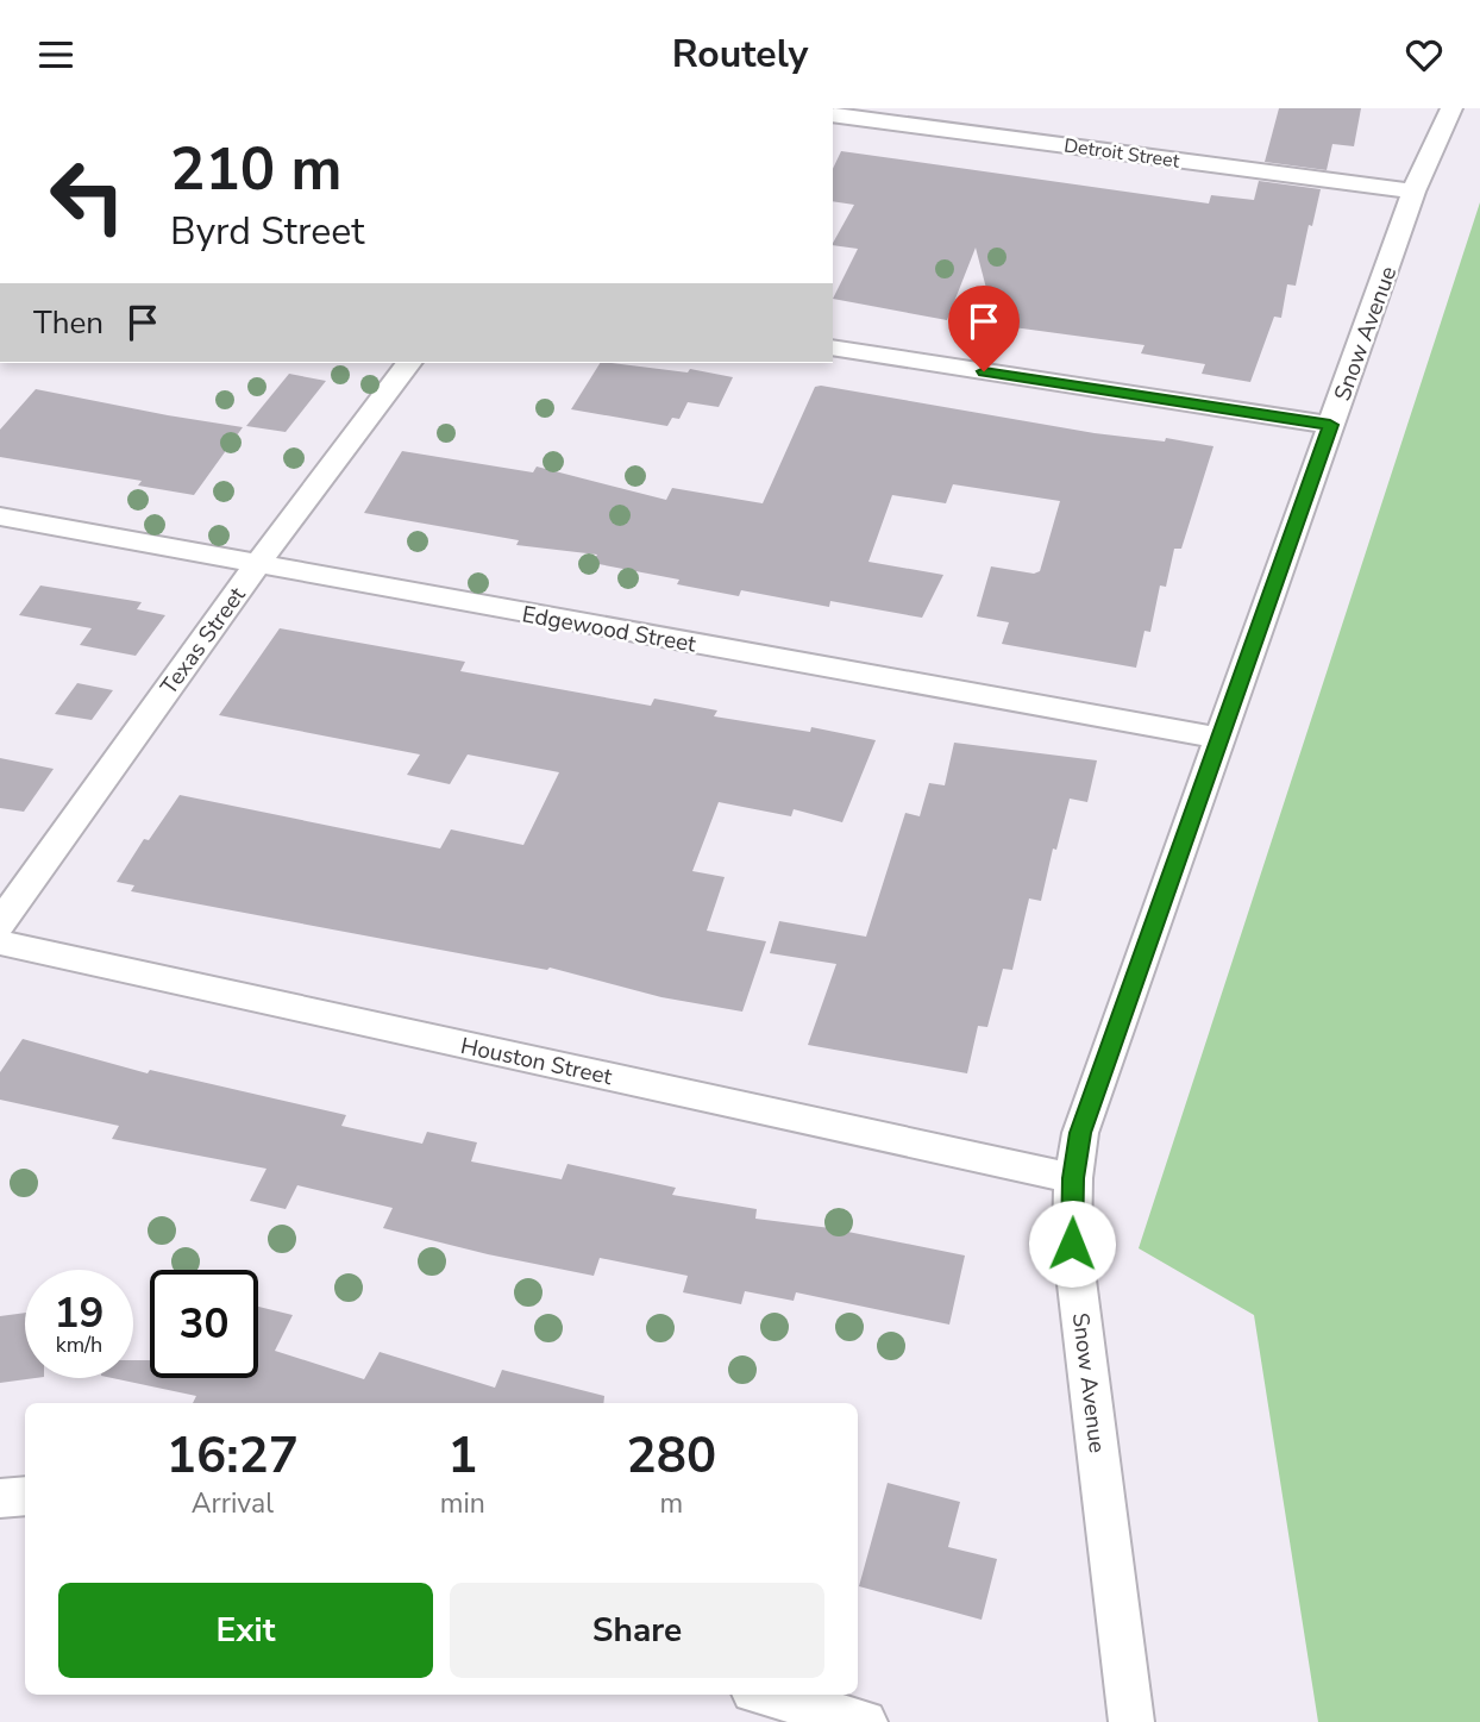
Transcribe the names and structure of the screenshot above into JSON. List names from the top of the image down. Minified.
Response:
{"streets":{"street":["Detroit Street","Snow Avenue","Edgewood Street","Texas Street","Houston Street"]},"crossings":[["Detroit Street","Snow Avenue"],["Snow Avenue","Edgewood Street"],["Snow Avenue","Houston Street"],["Edgewood Street","Texas Street"]],"page":{"header":"Routely","turn":["210 m","Byrd Street"],"then":"Then","speed":"19 km/h","limit":"30","eta":["16:27","Arrival","1","min","280","m"],"buttons":["Exit","Share"]}}
